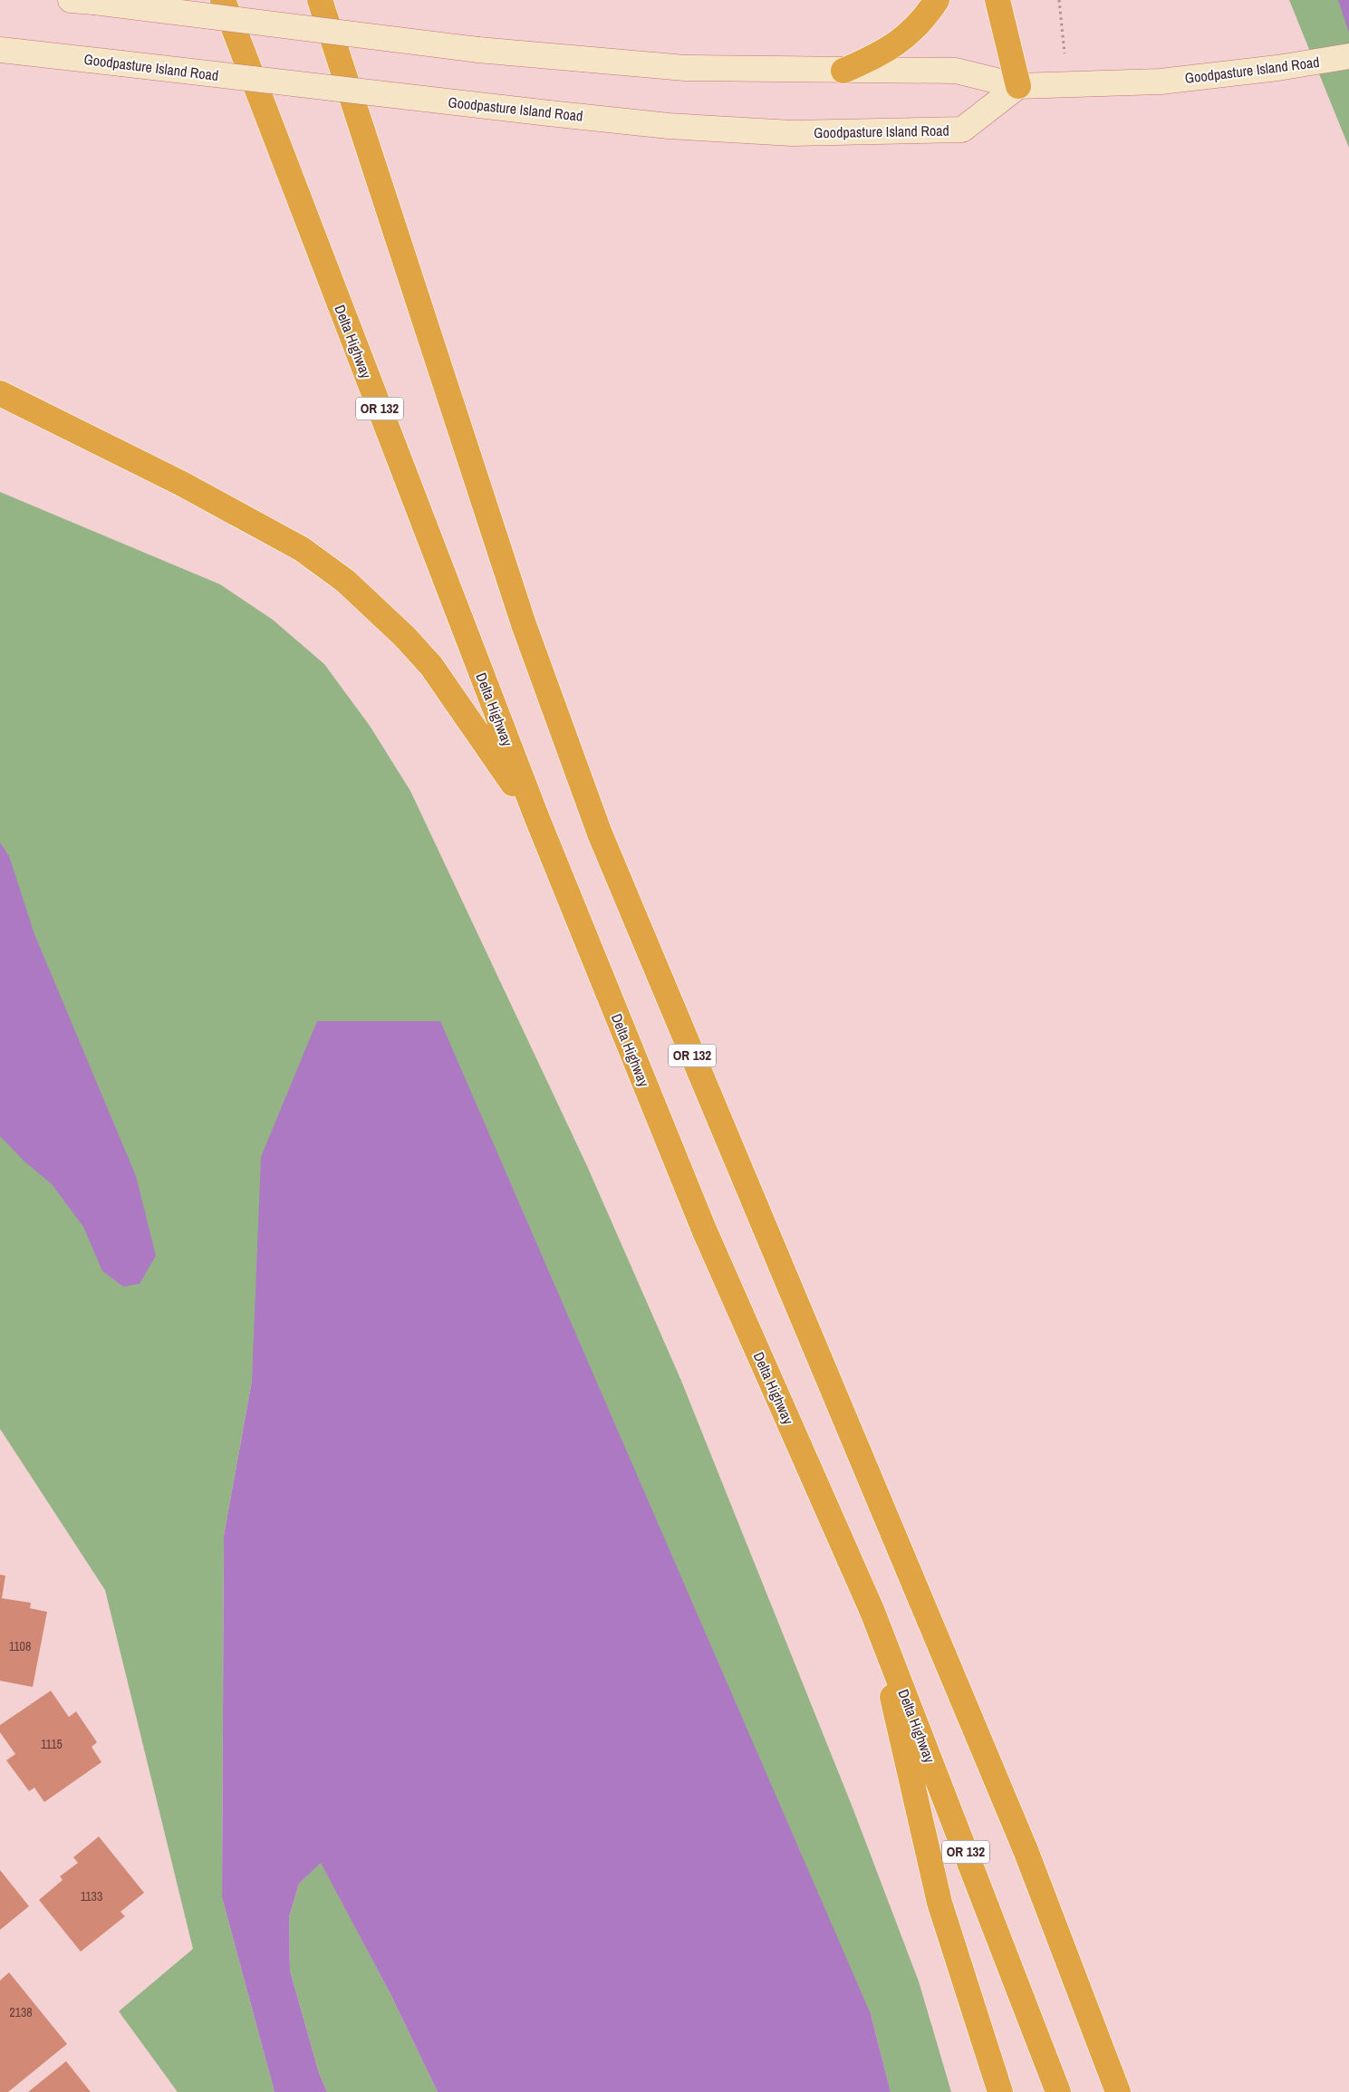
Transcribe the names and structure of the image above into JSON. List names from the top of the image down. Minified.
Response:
{"streets":{"highway":["Delta Highway","OR 132"],"main road":["Goodpasture Island Road"]},"house_numbers":["1108","1115","1133","2138"]}
